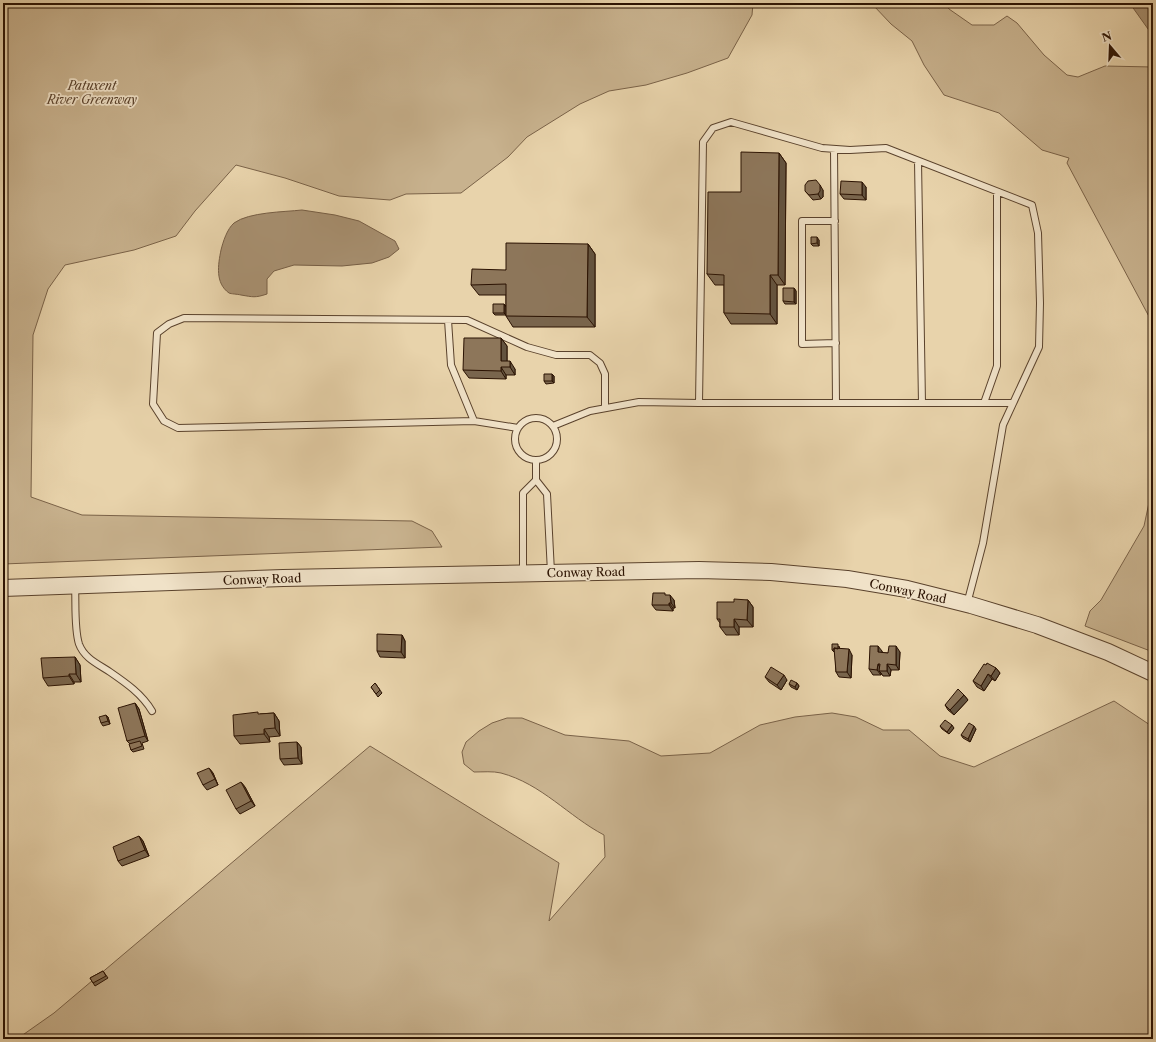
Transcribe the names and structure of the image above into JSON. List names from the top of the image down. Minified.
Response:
{"streets":{"street":["Conway Road"]},"parks":["Patuxent River Greenway"],"north":"top"}
